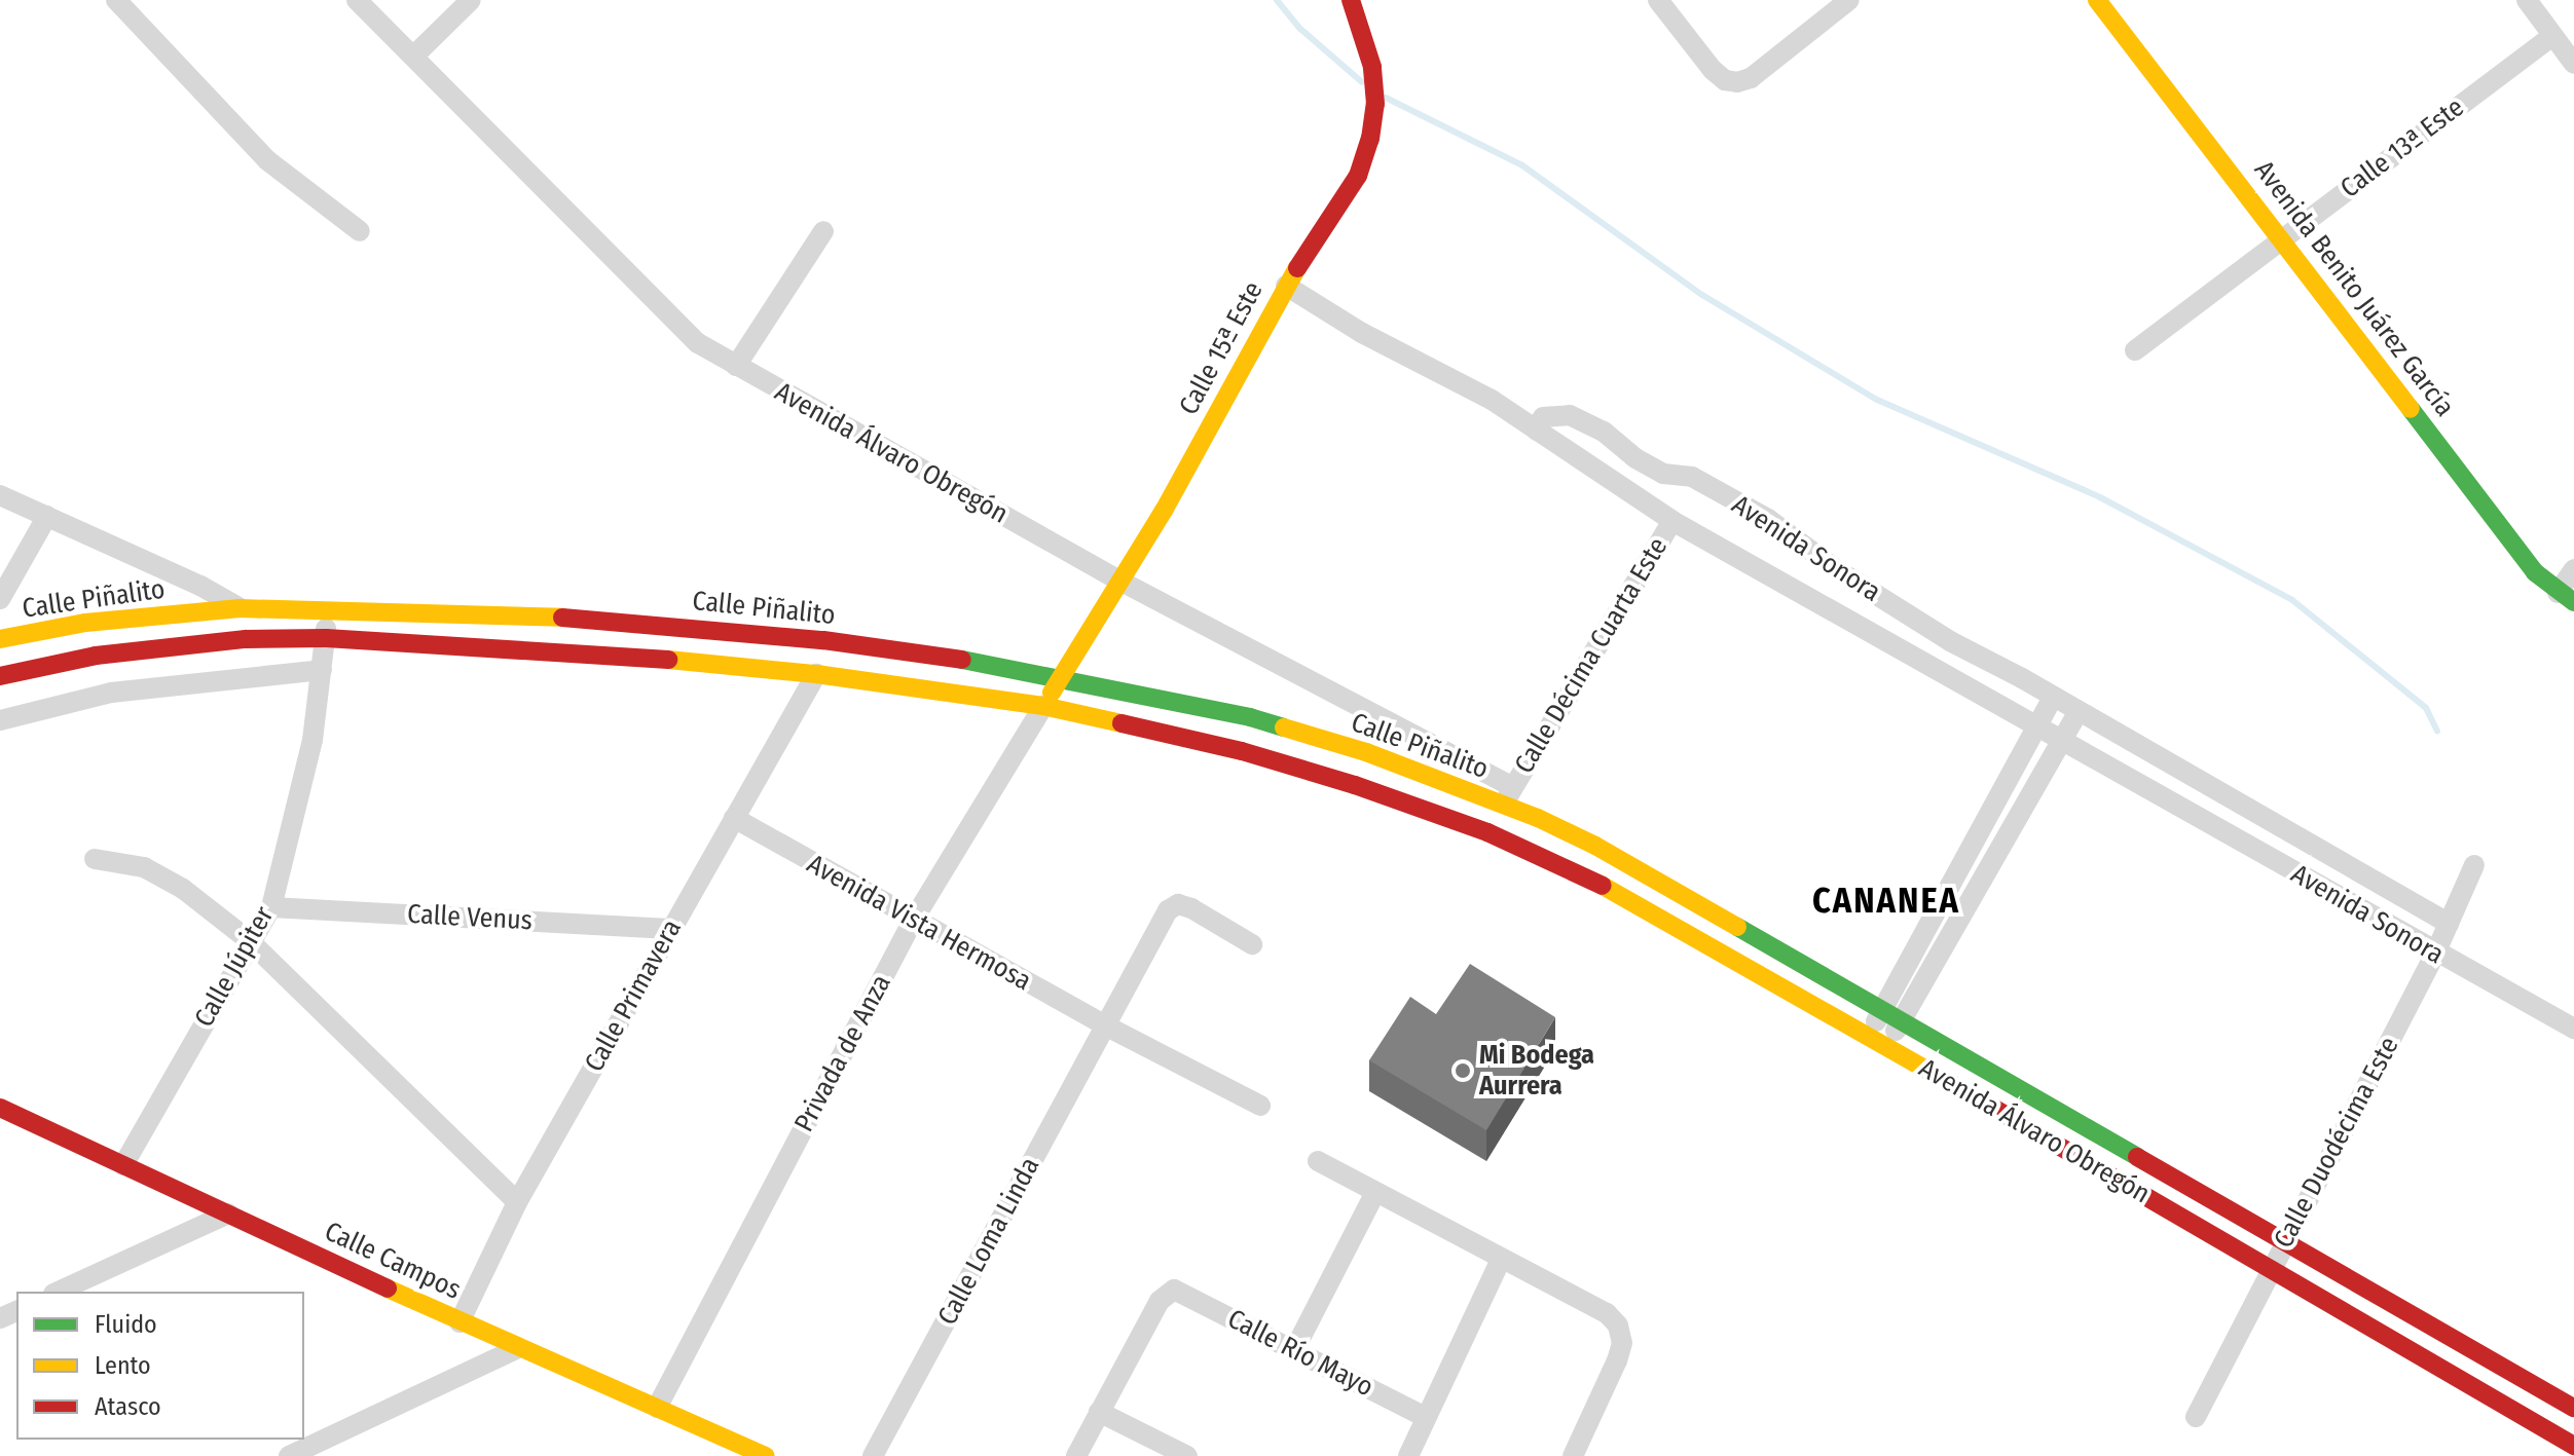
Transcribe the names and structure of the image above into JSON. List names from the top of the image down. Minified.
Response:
{"streets":{"main road":["Avenida Benito Juárez García","Calle 15ª Este","Avenida Álvaro Obregón","Calle Piñalito","Calle Campos"],"street":["Calle 13ª Este","Avenida Sonora","Calle Décima Cuarta Este","Calle Venus","Avenida Vista Hermosa","Calle Júpiter","Calle Primavera","Privada de Anza","Calle Duodécima Este","Calle Loma Linda","Calle Río Mayo"]},"crossings":[["Calle 13ª Este","Avenida Benito Juárez García"],["Calle 15ª Este","Avenida Álvaro Obregón"],["Calle 15ª Este","Calle Piñalito"],["Calle 15ª Este","Privada de Anza"],["Avenida Álvaro Obregón","Calle Piñalito"],["Avenida Álvaro Obregón","Calle Décima Cuarta Este"],["Avenida Álvaro Obregón","Calle Duodécima Este"],["Avenida Sonora","Calle Décima Cuarta Este"],["Avenida Sonora","Calle Duodécima Este"],["Calle Piñalito","Calle Décima Cuarta Este"],["Calle Piñalito","Calle Júpiter"],["Calle Piñalito","Calle Primavera"],["Calle Piñalito","Privada de Anza"],["Calle Venus","Calle Júpiter"],["Calle Venus","Calle Primavera"],["Avenida Vista Hermosa","Calle Primavera"],["Avenida Vista Hermosa","Privada de Anza"],["Avenida Vista Hermosa","Calle Loma Linda"],["Calle Júpiter","Calle Campos"],["Calle Primavera","Calle Campos"],["Privada de Anza","Calle Campos"]],"districts":["CANANEA"],"places":["Mi Bodega Aurrera"],"legend":["Fluido","Lento","Atasco"]}
